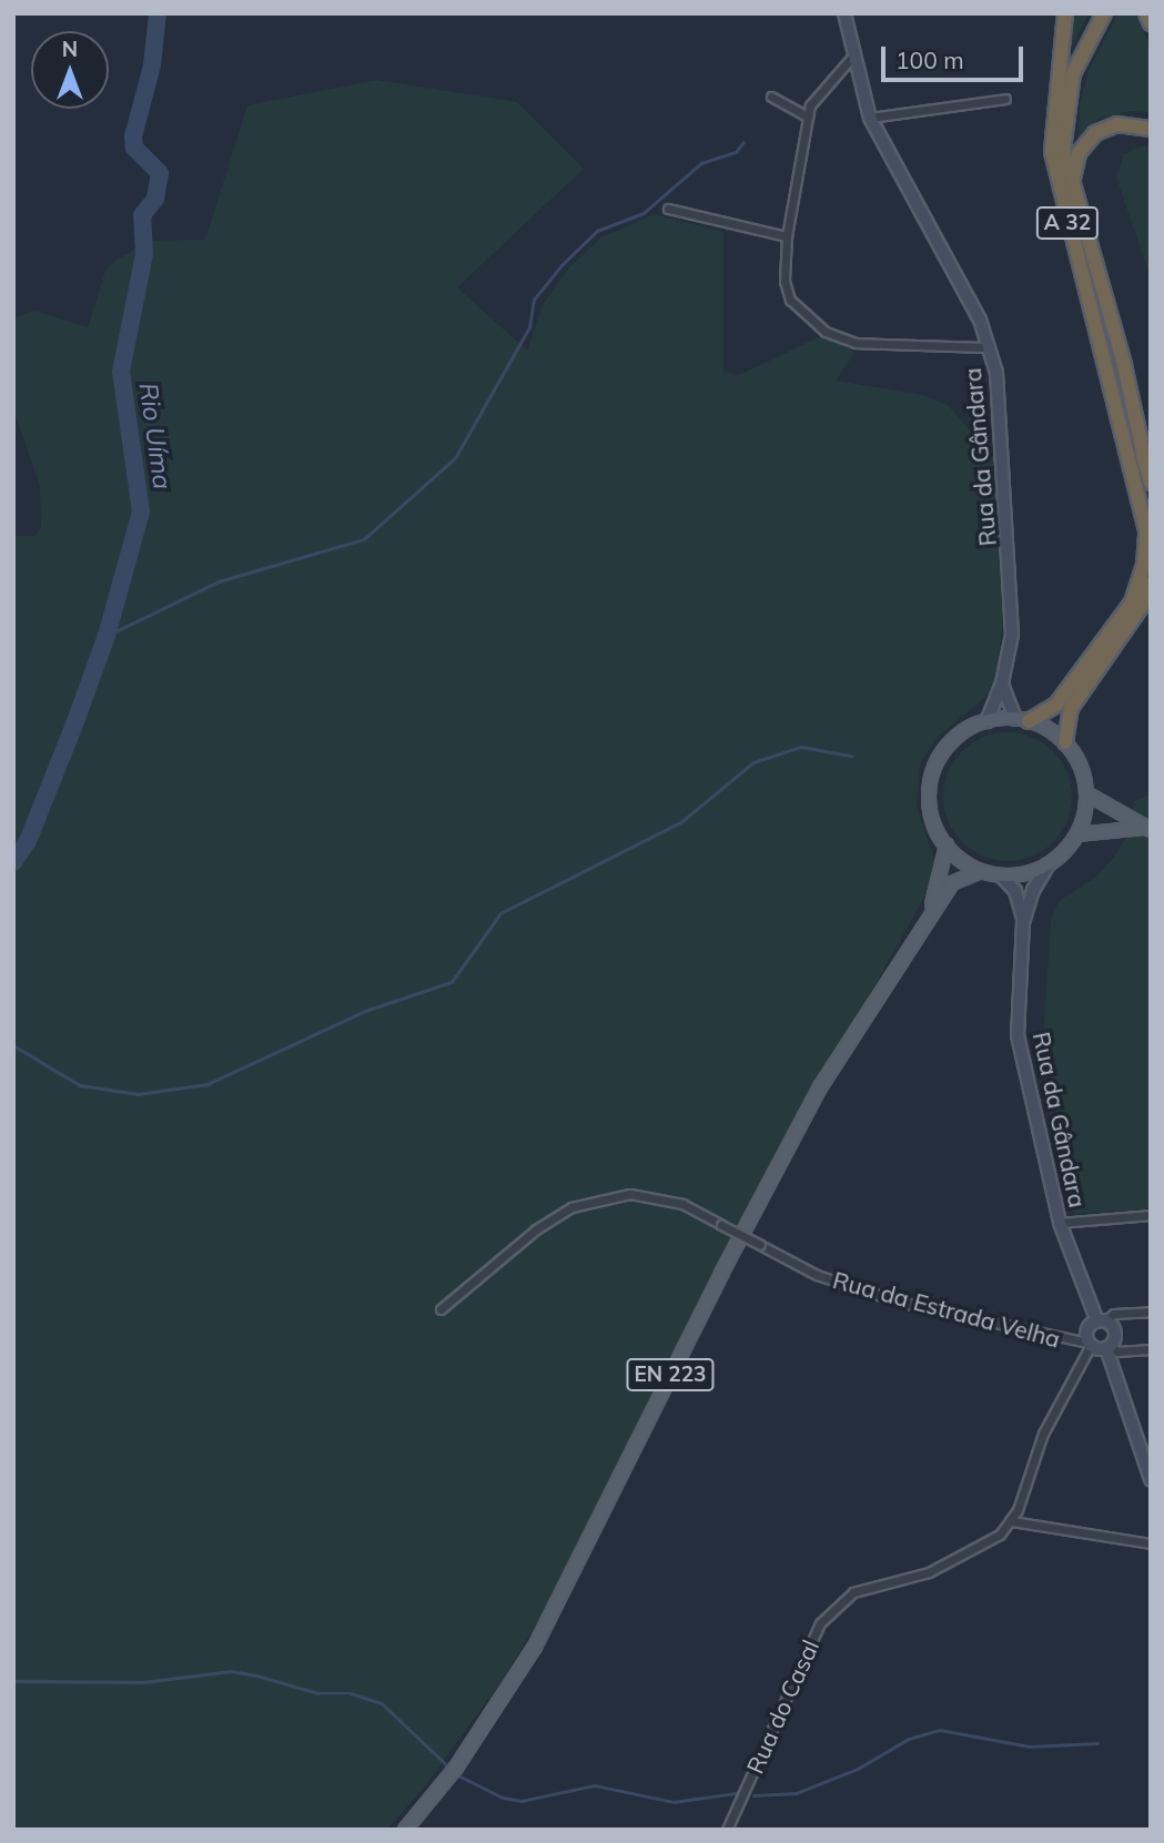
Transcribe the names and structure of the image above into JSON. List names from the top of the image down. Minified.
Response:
{"streets":{"highway":["A 32"],"main road":["Rua da Gândara","EN 223"],"street":["Rua da Estrada Velha","Rua do Casal"]},"crossings":[["A 32","Rua da Gândara"],["A 32","EN 223"],["Rua da Gândara","EN 223"]],"water":["Rio Uíma"],"scale_bar":"100 m","north":"top"}
